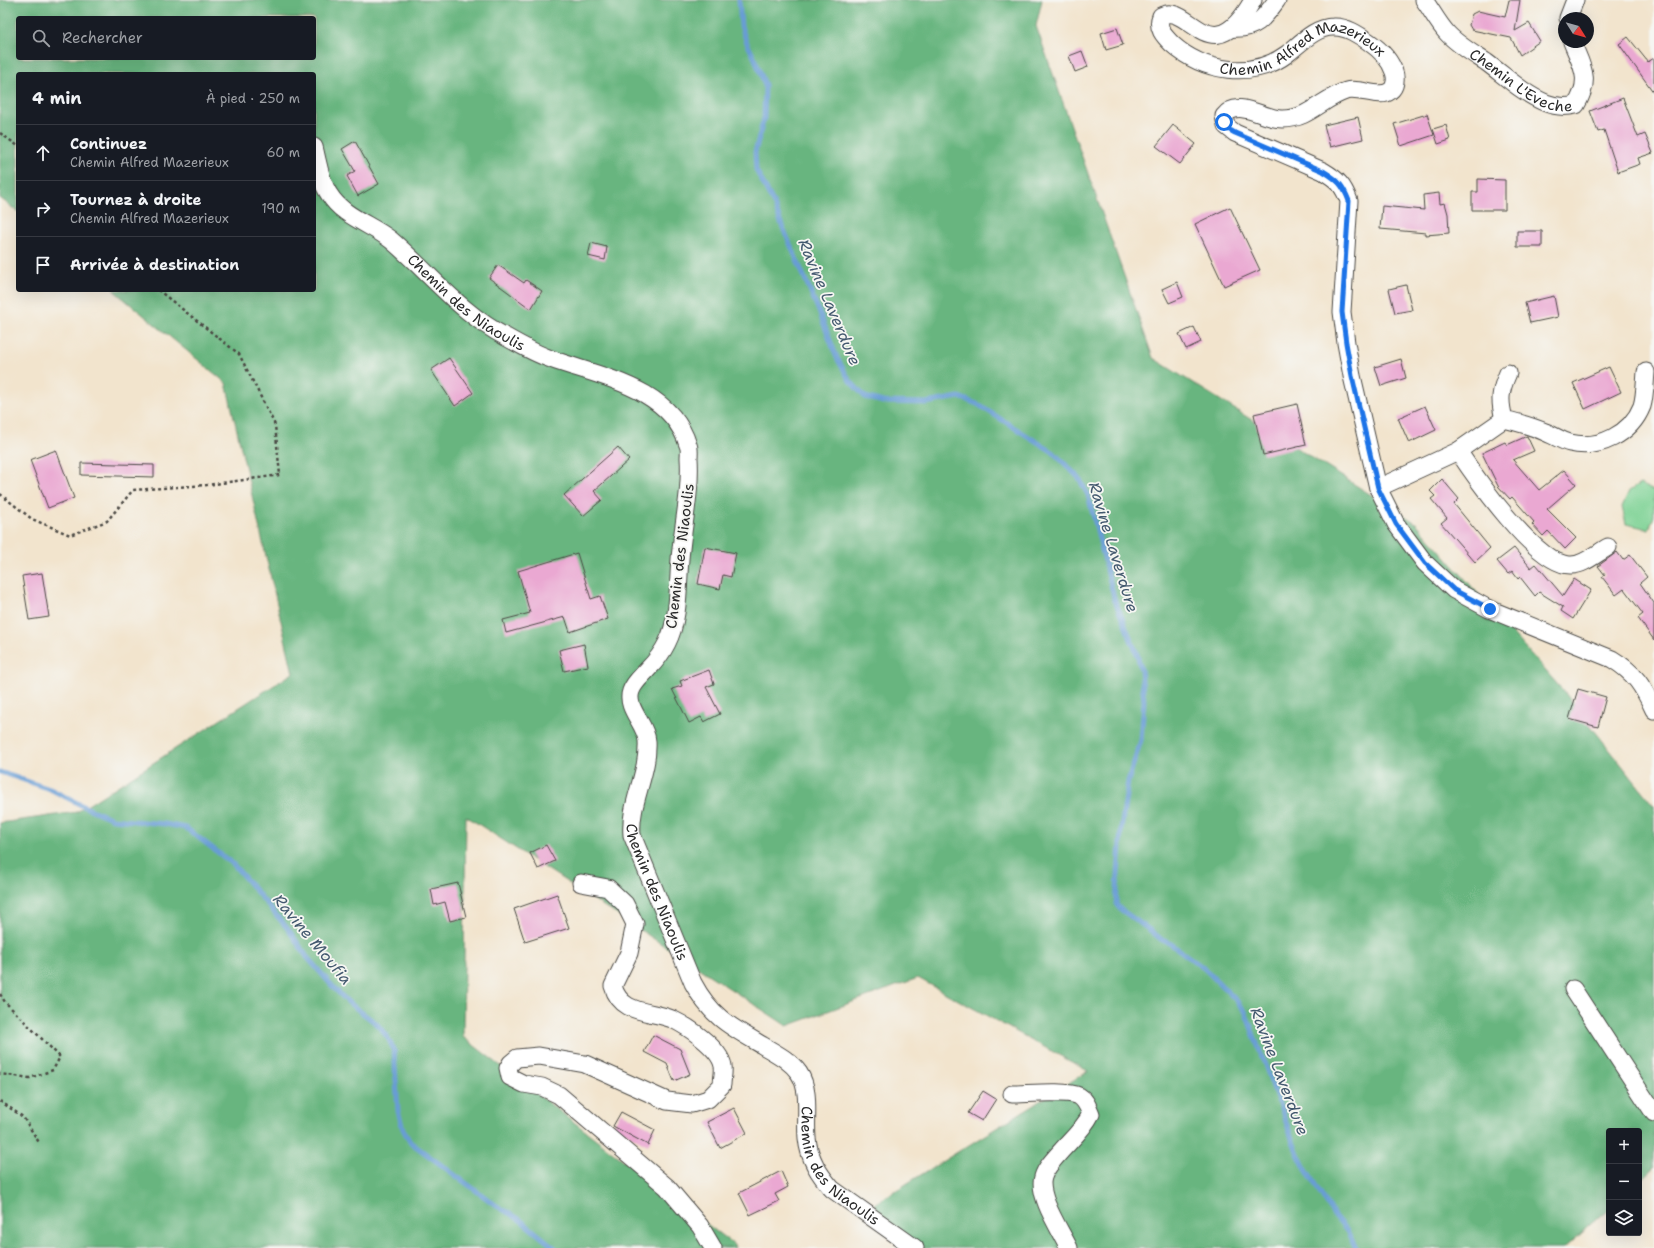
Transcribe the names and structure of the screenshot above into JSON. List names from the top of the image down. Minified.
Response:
{"streets":{"street":["Chemin Alfred Mazerieux","Chemin L'Eveche","Chemin des Niaoulis"]},"water":["Ravine Laverdure","Ravine Moufia"],"north":"bottom right","page":{"search":"Rechercher","heading":["4 min","À pied · 250 m"],"list":[["Continuez","Chemin Alfred Mazerieux","60 m"],["Tournez à droite","Chemin Alfred Mazerieux","190 m"],"Arrivée à destination"],"map_buttons":["+","−"]}}
